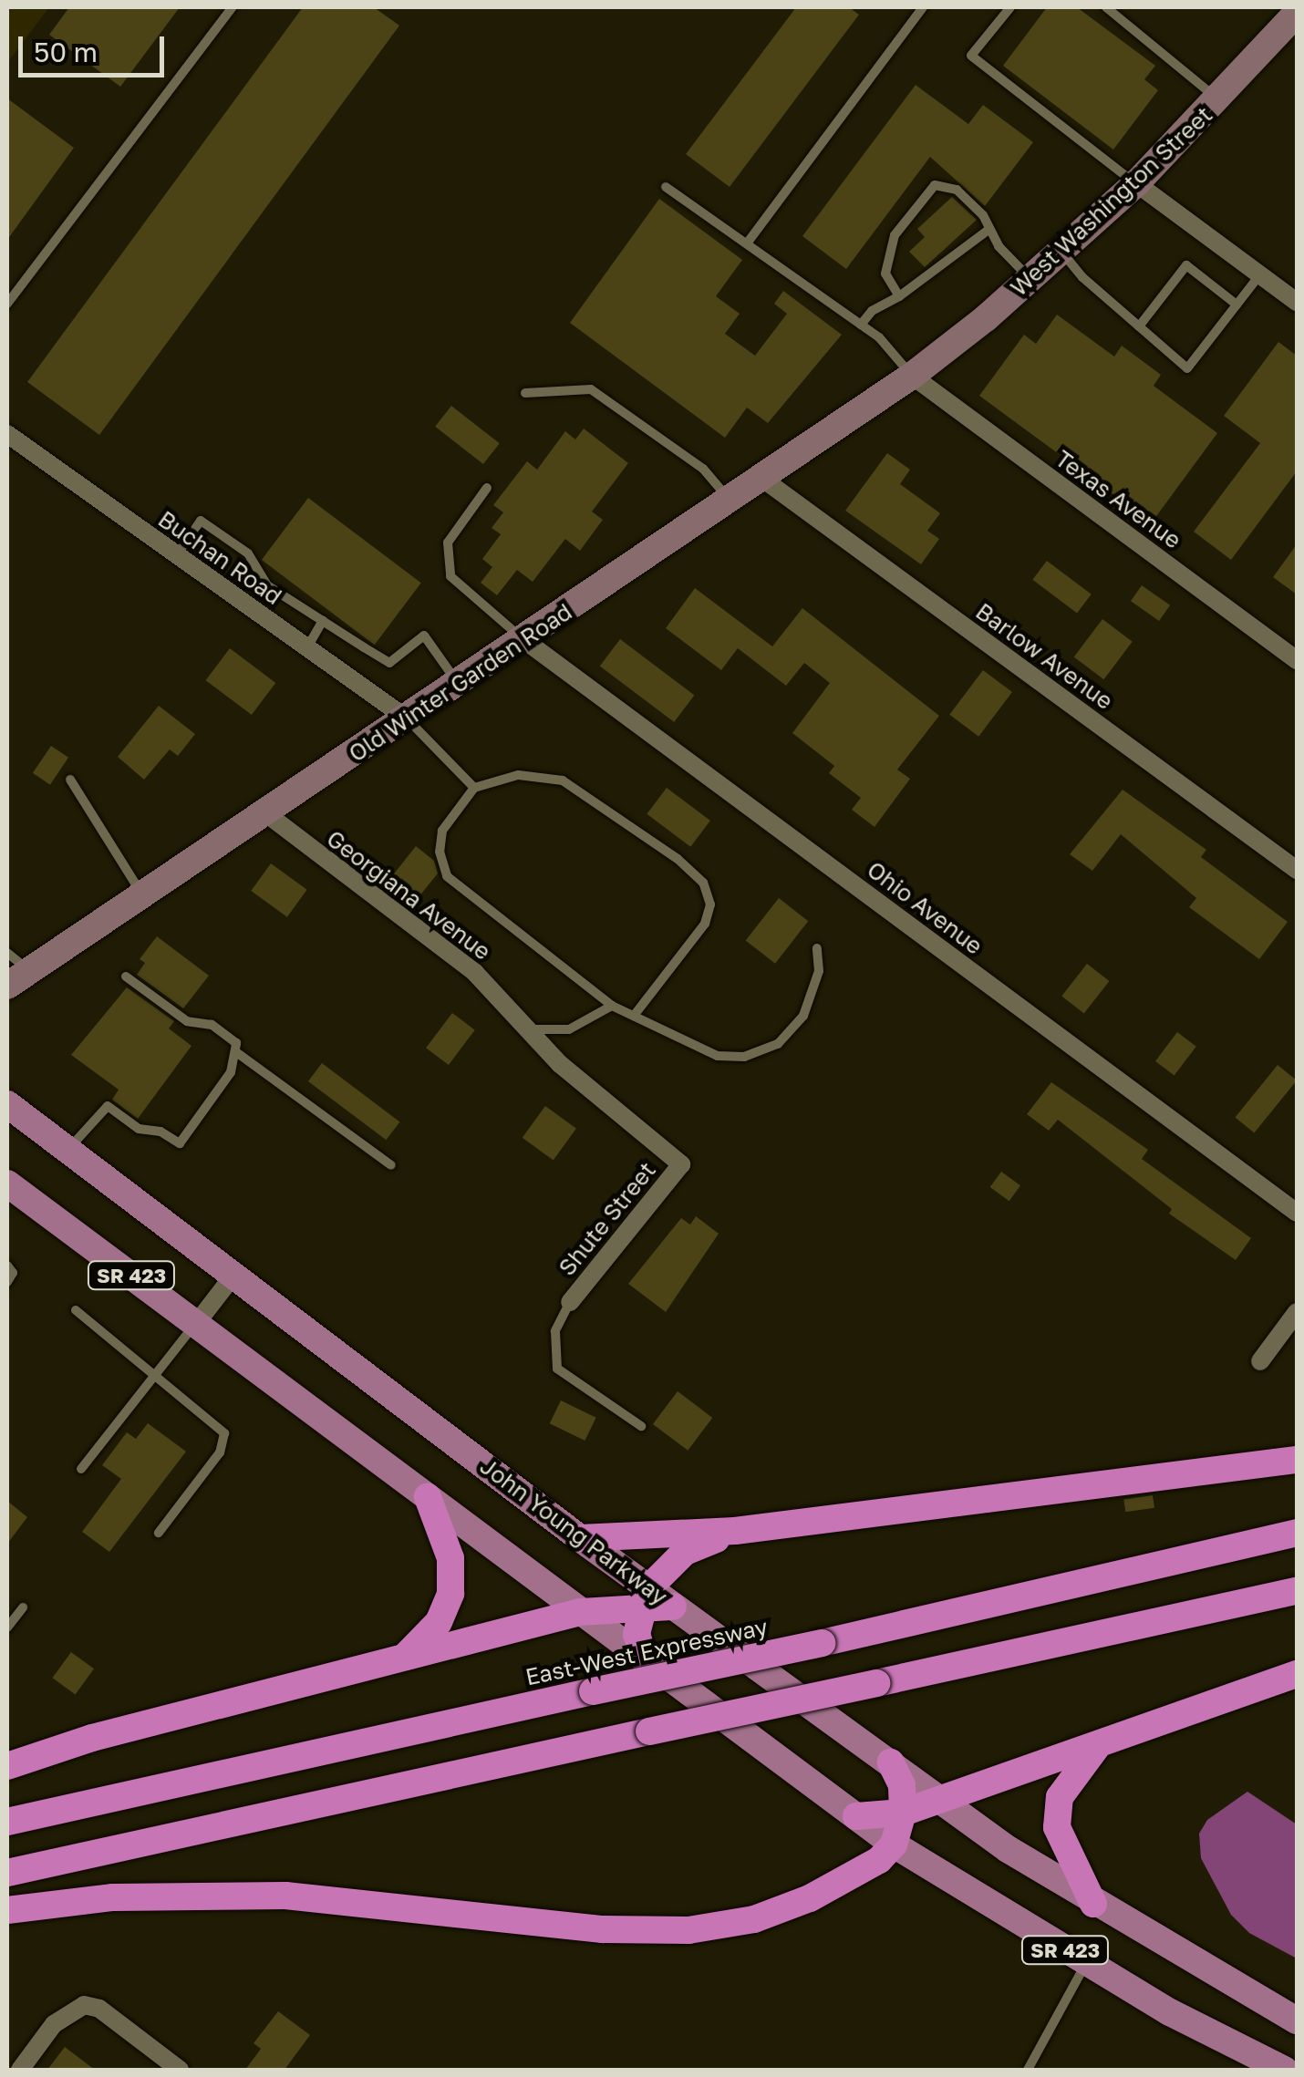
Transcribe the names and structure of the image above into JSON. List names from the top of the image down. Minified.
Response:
{"streets":{"highway":["East-West Expressway"],"main road":["West Washington Street","Old Winter Garden Road","SR 423","John Young Parkway"],"street":["Texas Avenue","Buchan Road","Barlow Avenue","Georgiana Avenue","Ohio Avenue","Shute Street"]},"crossings":[["West Washington Street","Texas Avenue"],["West Washington Street","Old Winter Garden Road"],["Texas Avenue","Old Winter Garden Road"],["Buchan Road","Old Winter Garden Road"],["Barlow Avenue","Old Winter Garden Road"],["Old Winter Garden Road","Georgiana Avenue"],["Old Winter Garden Road","Ohio Avenue"],["Georgiana Avenue","Shute Street"]],"scale_bar":"50 m"}
